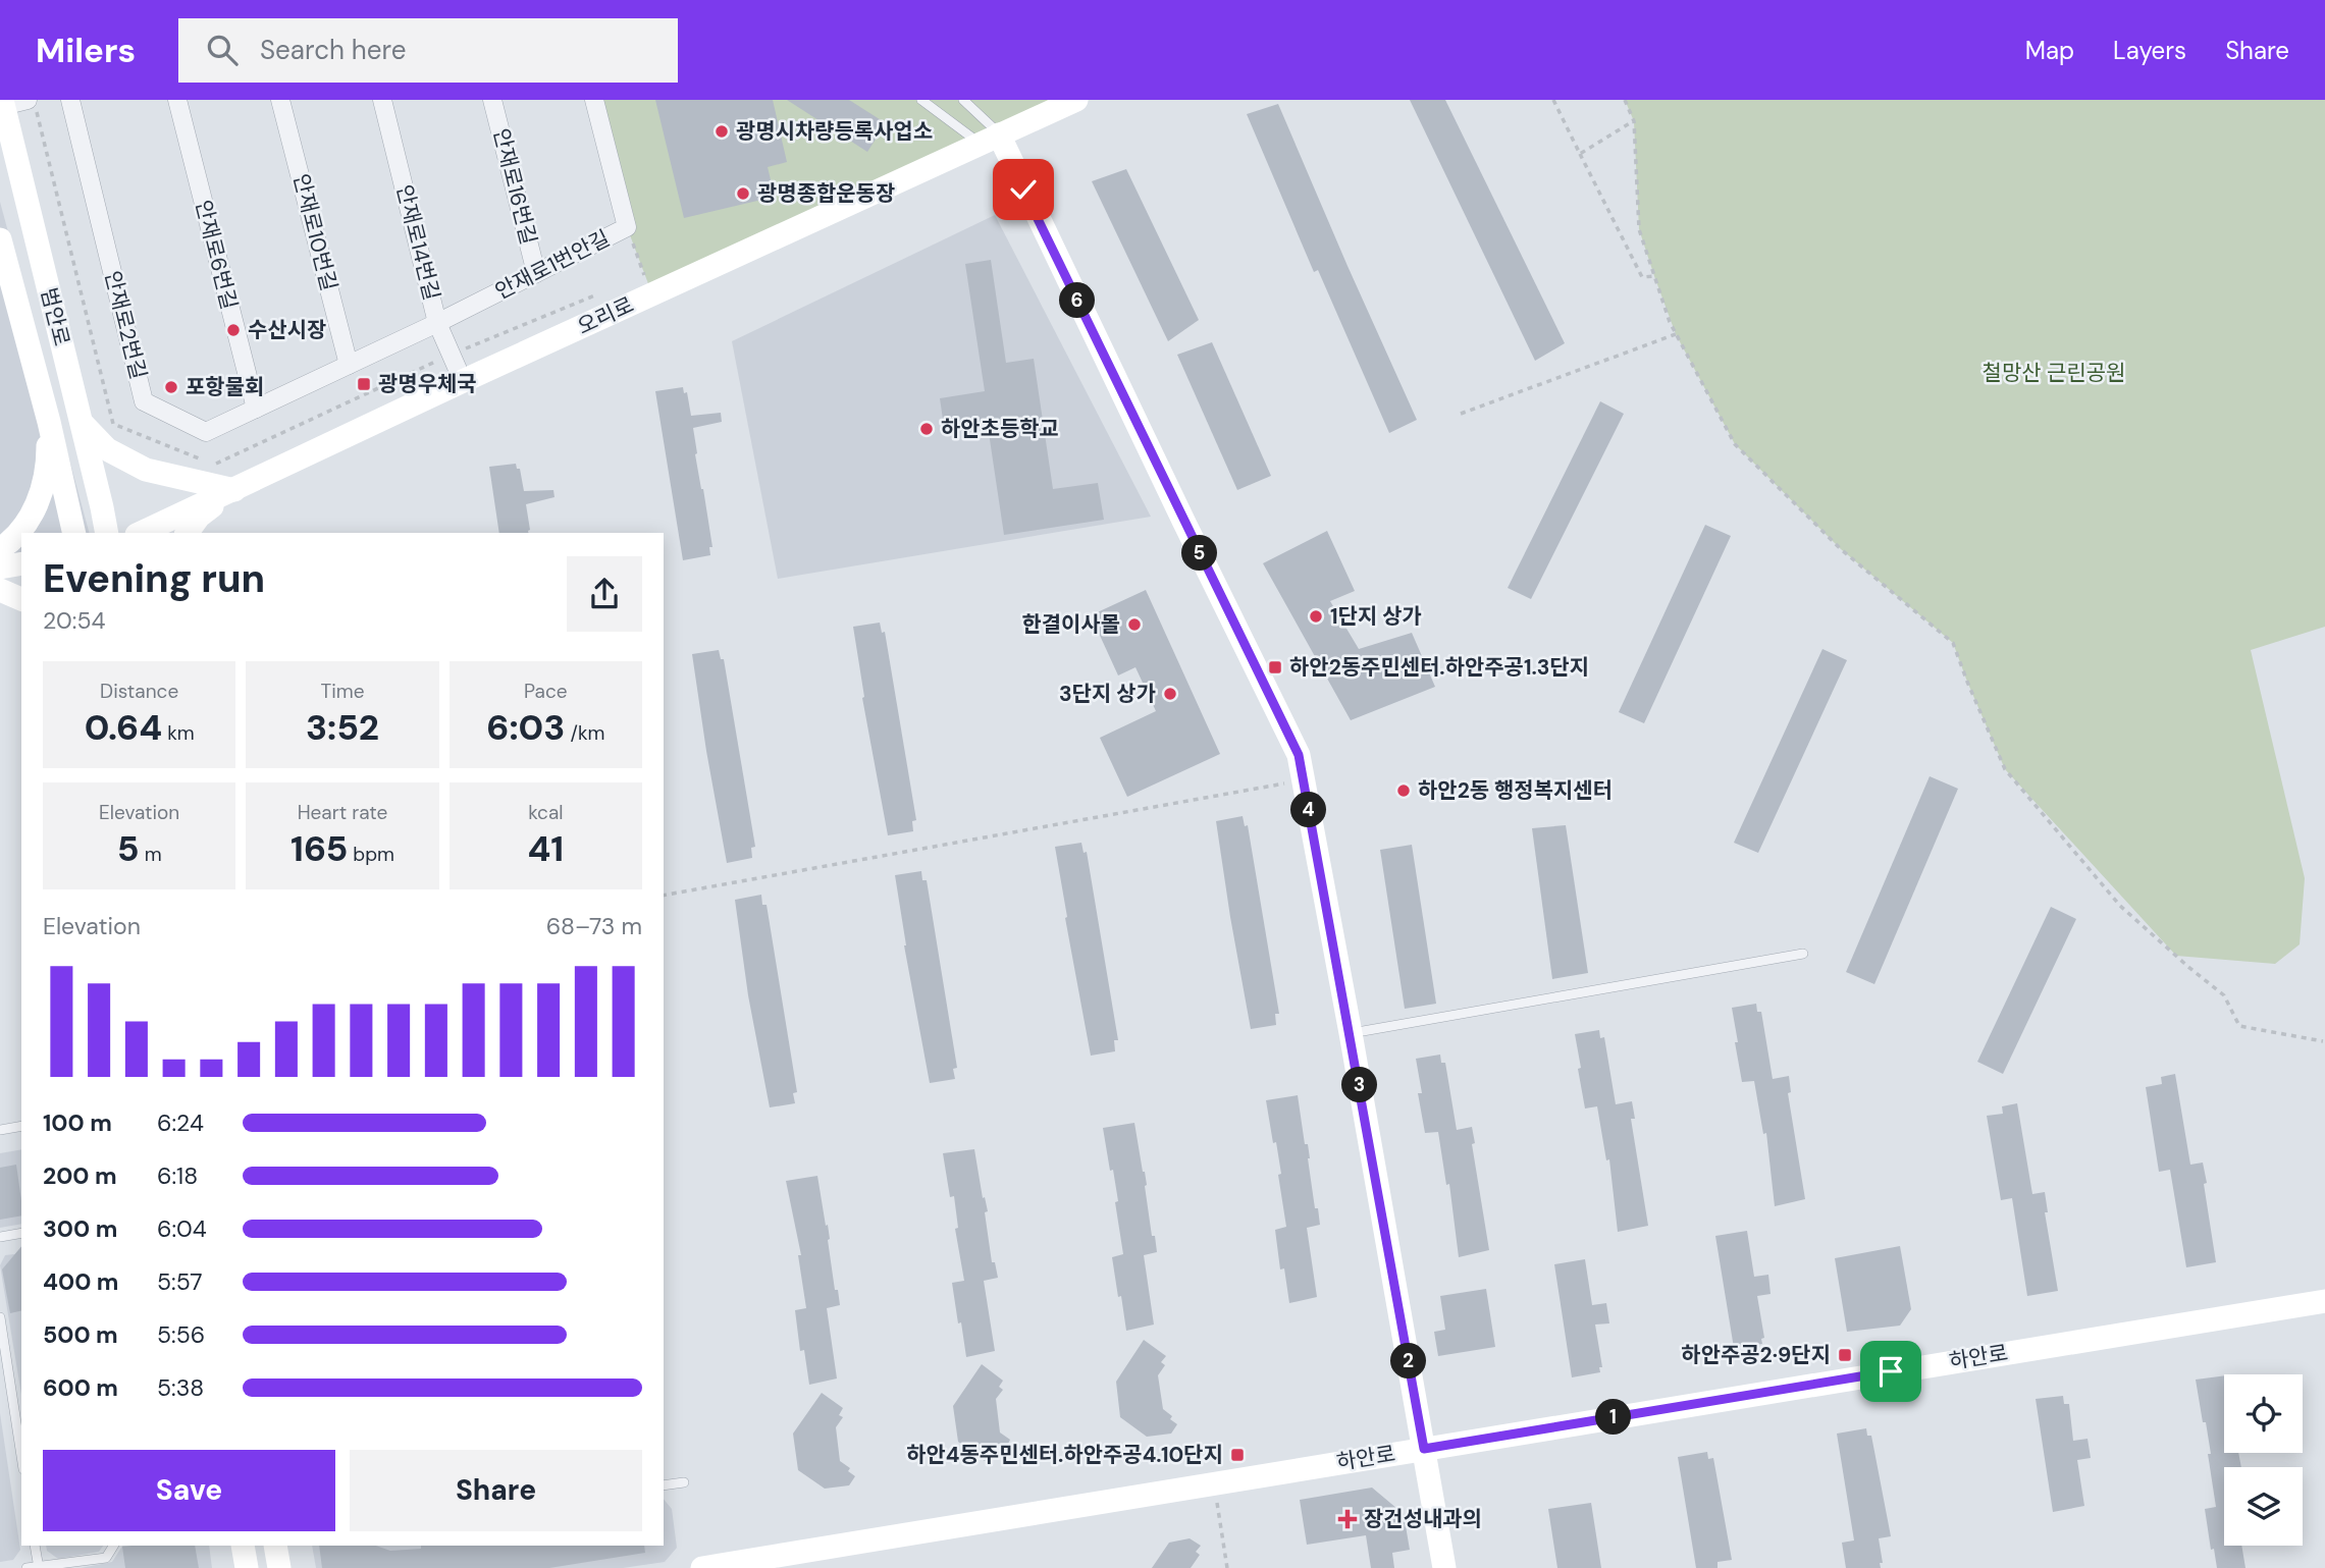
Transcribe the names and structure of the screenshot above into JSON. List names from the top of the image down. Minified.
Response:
{"streets":{"street":["안재로16번길","안재로10번길","안재로14번길","안재로6번길","안재로1번안길","오리로","범안로","안재로2번길","하안로"]},"crossings":[["안재로16번길","안재로1번안길"],["안재로10번길","안재로2번길"],["안재로14번길","안재로1번안길"],["안재로14번길","오리로"],["안재로14번길","안재로2번길"],["안재로6번길","안재로2번길"],["안재로1번안길","안재로2번길"]],"parks":["철망산 근린공원"],"places":{"other":["광명시차량등록사업소","광명종합운동장","수산시장","포항물회","하안초등학교","1단지 상가","한결이사몰","3단지 상가","하안2동 행정복지센터"],"transit":["광명우체국","하안2동주민센터.하안주공1.3단지","하안주공2·9단지","하안4동주민센터.하안주공4.10단지"],"health":["장건성내과의"]},"page":{"header":"Milers","search":"Search here","nav":["Map","Layers","Share"],"pins":["6","5","4","3","2","1"],"heading":["Evening run","20:54"],"stats":[["Distance","0.64 km"],["Time","3:52"],["Pace","6:03 /km"],["Elevation","5 m"],["Heart rate","165 bpm"],["kcal","41"]],"chart":["Elevation","68–73 m"],"list":[{"name":"100 m","note":"6:24"},{"name":"200 m","note":"6:18"},{"name":"300 m","note":"6:04"},{"name":"400 m","note":"5:57"},{"name":"500 m","note":"5:56"},{"name":"600 m","note":"5:38"}],"buttons":["Save","Share"]}}
